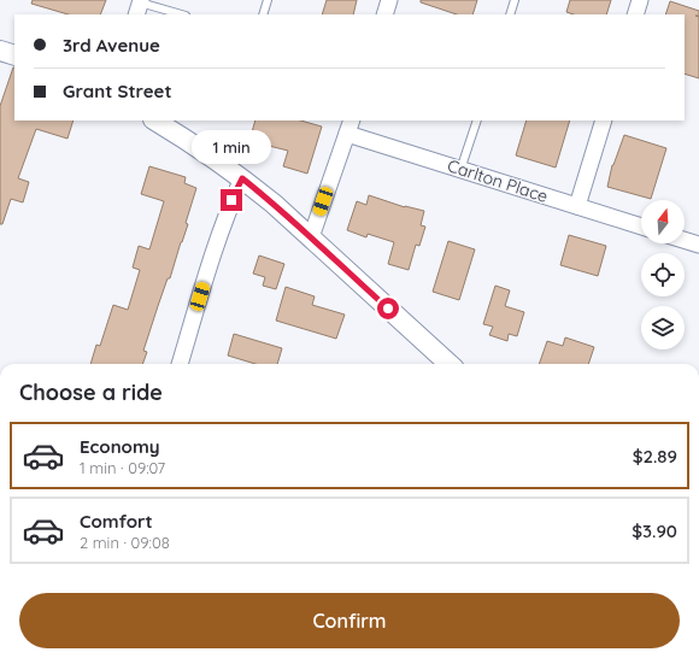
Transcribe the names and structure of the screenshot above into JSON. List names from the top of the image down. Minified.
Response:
{"streets":{"street":["Carlton Place"]},"north":"top","page":{"banner":["3rd Avenue","Grant Street"],"bubble":"1 min","heading":"Choose a ride","list":[{"name":"Economy","note":"1 min · 09:07","value":"$2.89"},{"name":"Comfort","note":"2 min · 09:08","value":"$3.90"}],"buttons":"Confirm"}}
